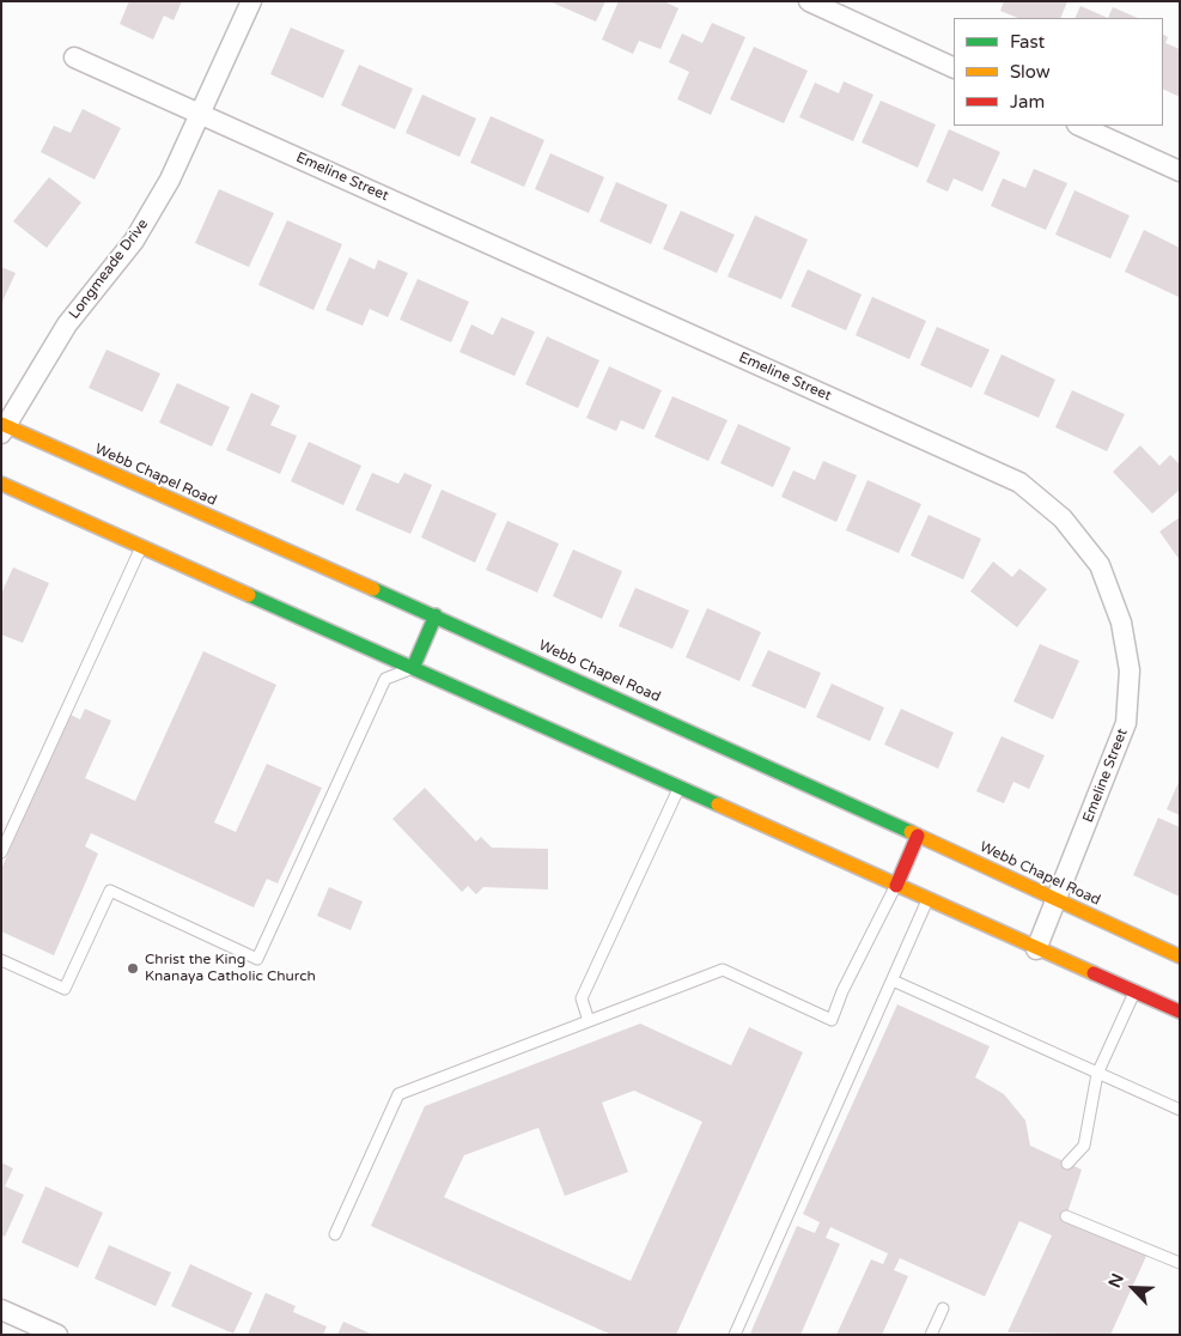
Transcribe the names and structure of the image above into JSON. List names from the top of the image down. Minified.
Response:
{"streets":{"main road":["Webb Chapel Road"],"street":["Emeline Street","Longmeade Drive"]},"crossings":[["Emeline Street","Longmeade Drive"],["Emeline Street","Webb Chapel Road"],["Longmeade Drive","Webb Chapel Road"]],"places":["Christ the King Knanaya Catholic Church"],"legend":["Fast","Slow","Jam"],"north":"top left"}
